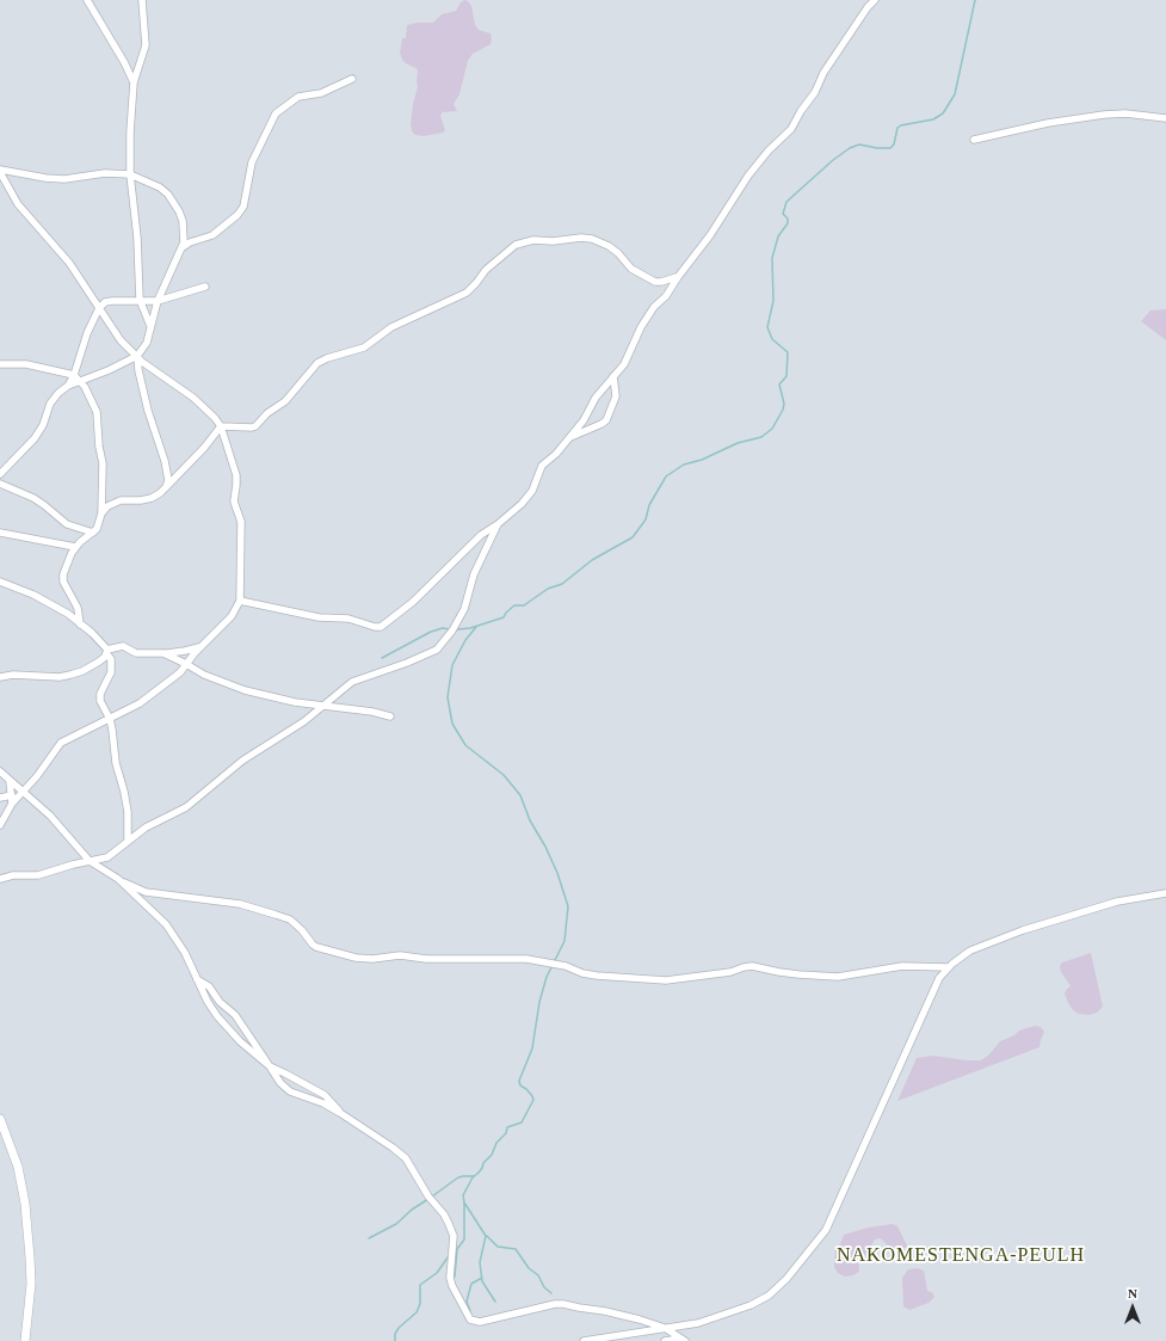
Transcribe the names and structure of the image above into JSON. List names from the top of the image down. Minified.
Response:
{"districts":["NAKOMESTENGA-PEULH"],"north":"top"}
